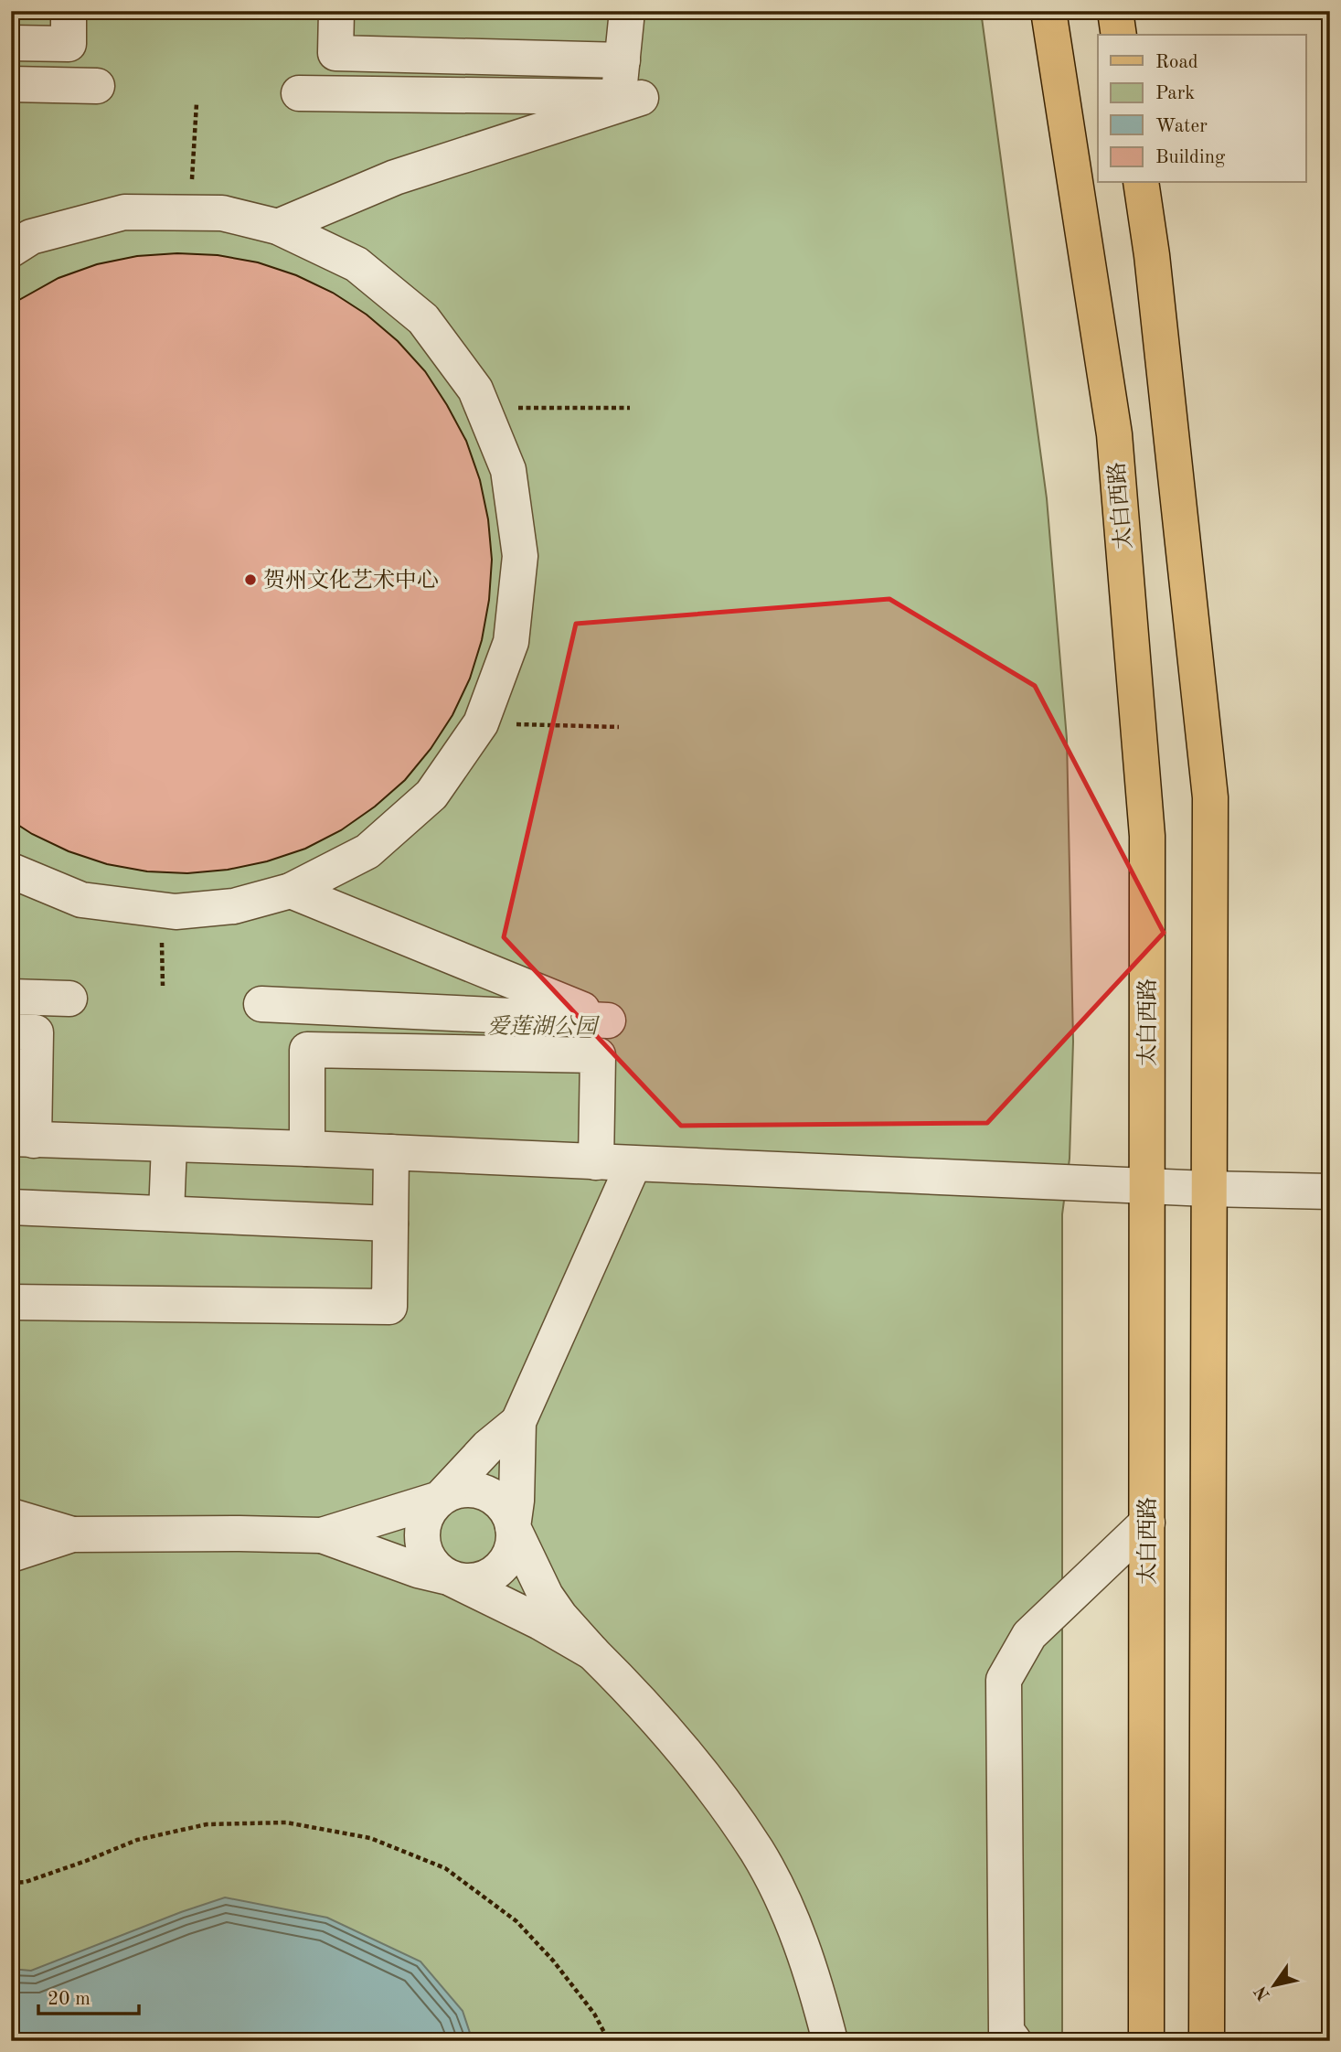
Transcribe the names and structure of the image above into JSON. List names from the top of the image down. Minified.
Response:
{"streets":{"main road":["太白西路"]},"parks":["爱莲湖公园"],"places":["贺州文化艺术中心"],"legend":["Road","Park","Water","Building"],"scale_bar":"20 m","north":"bottom left"}
